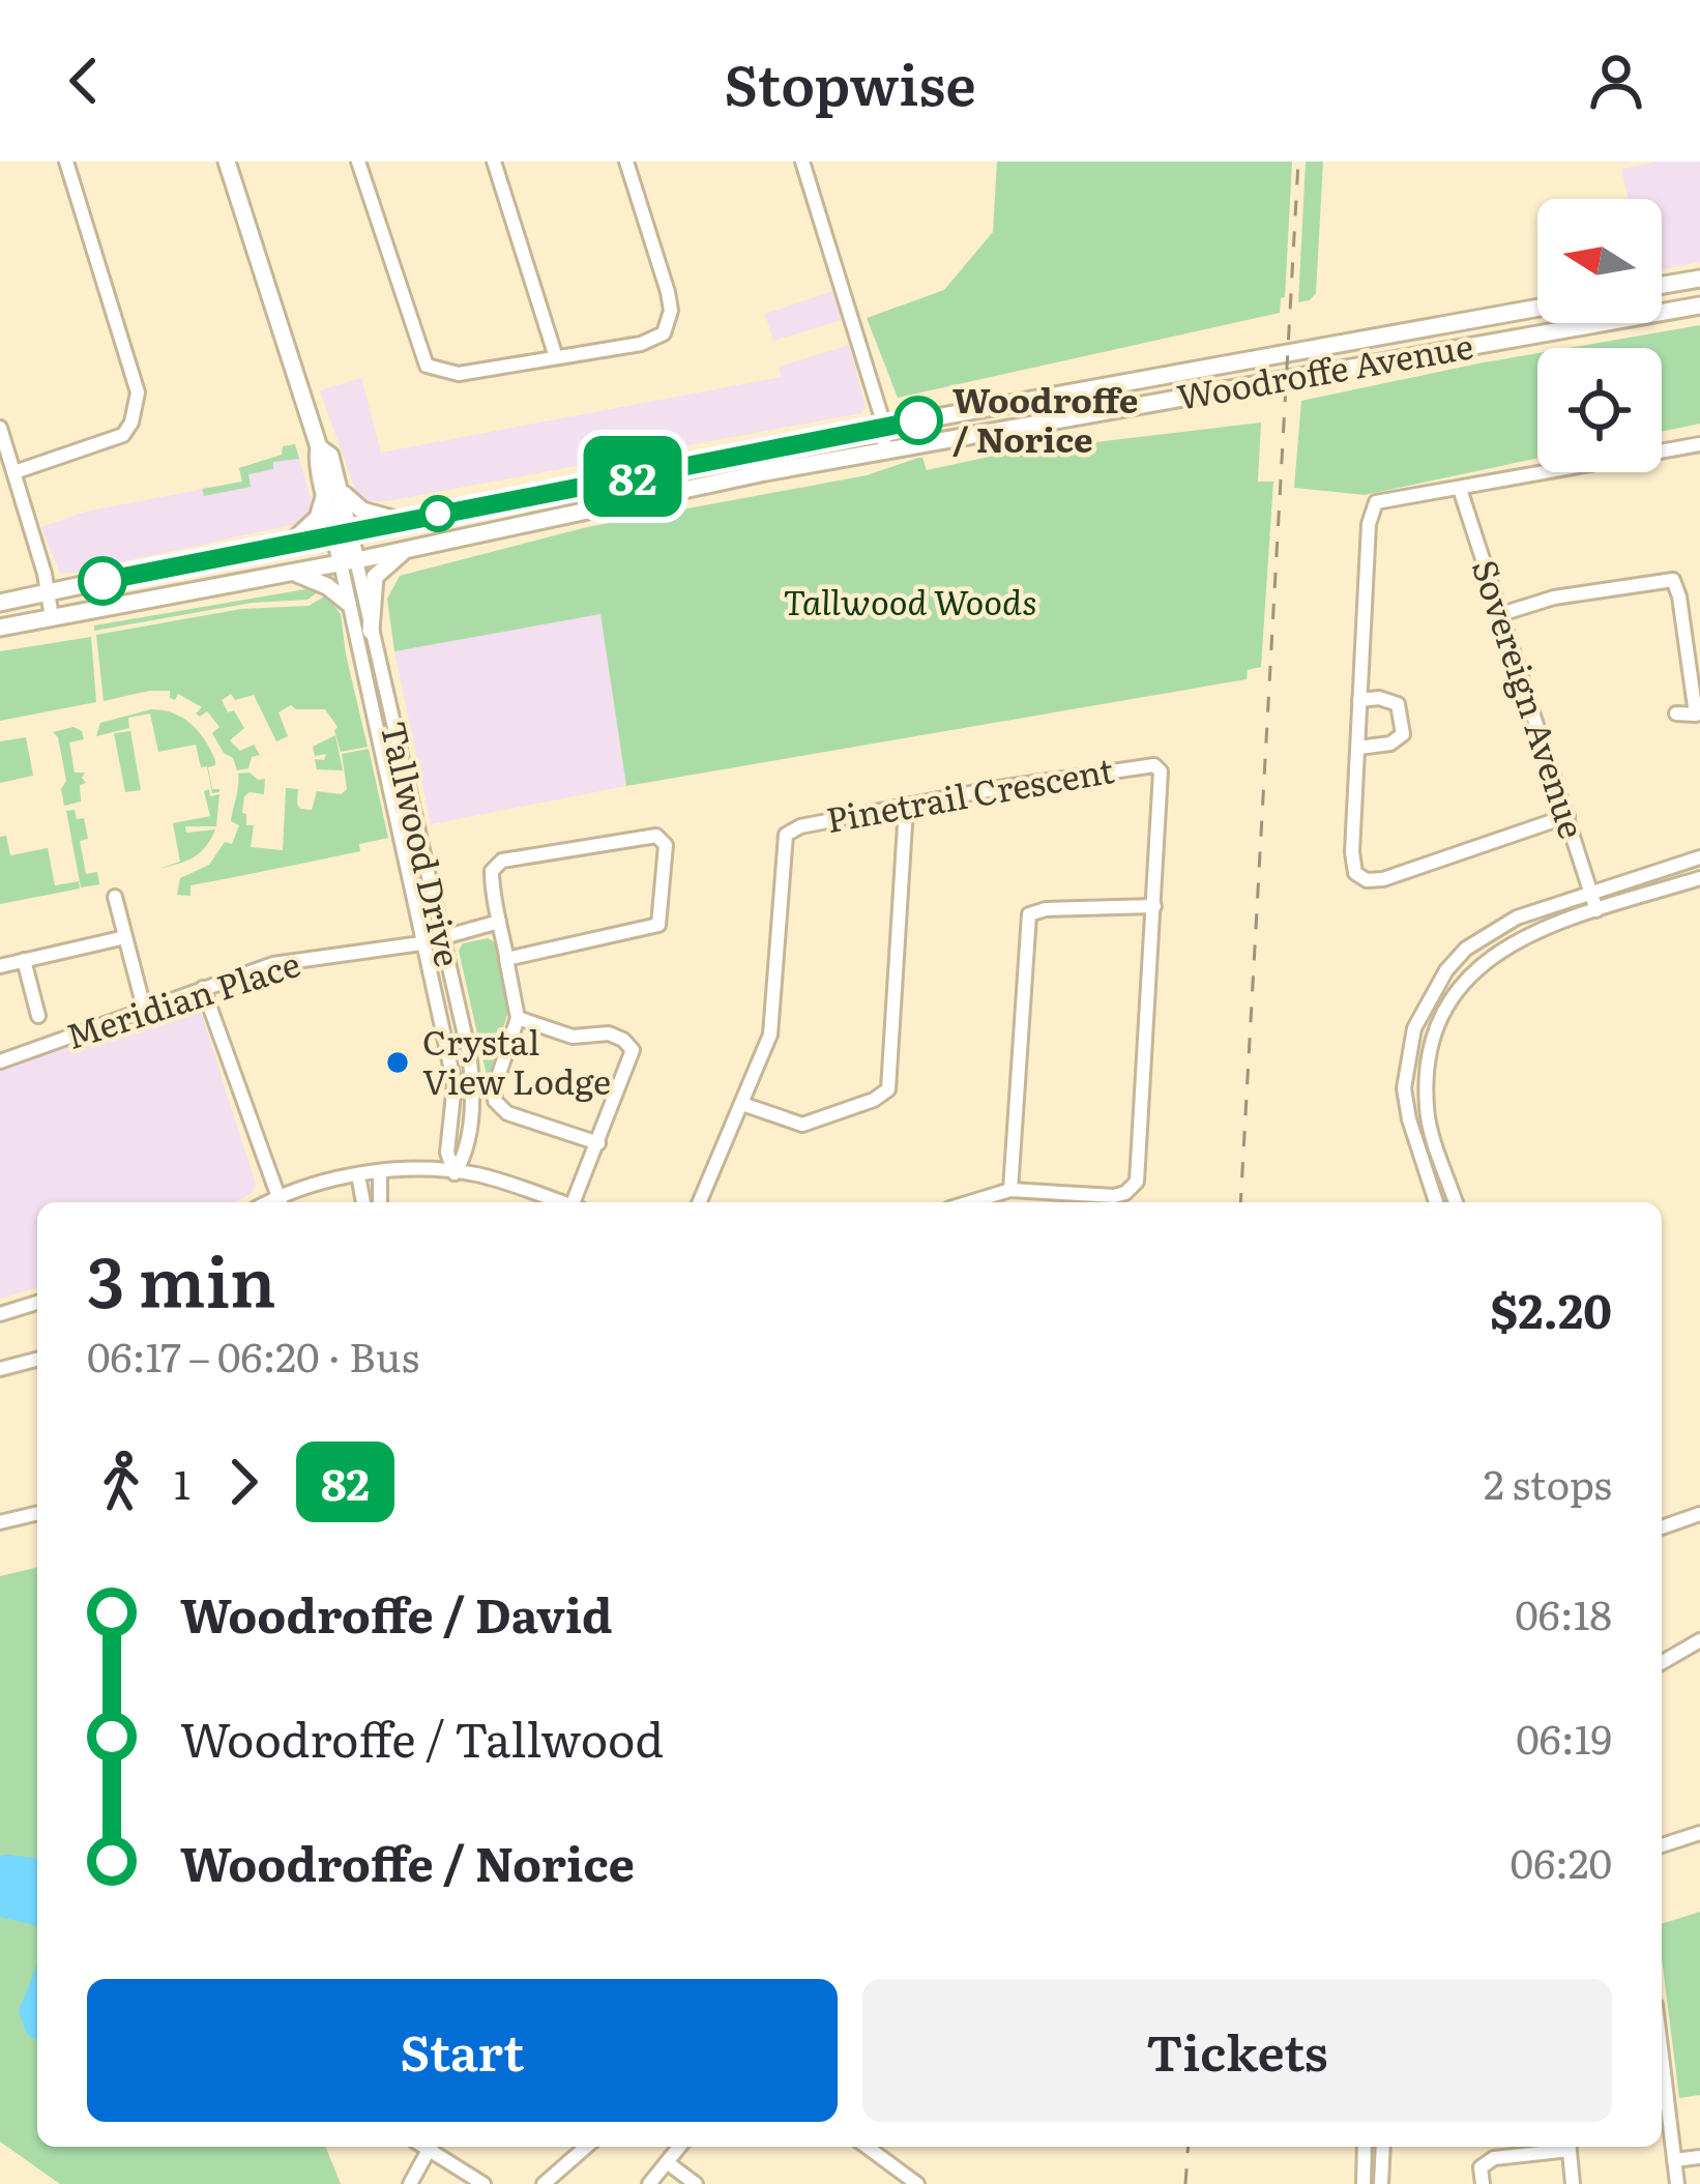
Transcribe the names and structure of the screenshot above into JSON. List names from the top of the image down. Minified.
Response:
{"streets":{"main road":["Woodroffe Avenue","Tallwood Drive"],"street":["Sovereign Avenue","Pinetrail Crescent","Meridian Place"]},"crossings":[["Woodroffe Avenue","Tallwood Drive"],["Tallwood Drive","Meridian Place"]],"parks":["Tallwood Woods"],"places":["Woodroffe / Norice","Crystal View Lodge"],"lines":["bus line 82"],"north":"left","page":{"header":"Stopwise","on_map":"82","heading":["3 min","06:17 – 06:20 · Bus","$2.20"],"legs":["1","82","2 stops"],"list":[{"name":"Woodroffe / David","value":"06:18"},{"name":"Woodroffe / Tallwood","value":"06:19"},{"name":"Woodroffe / Norice","value":"06:20"}],"buttons":["Start","Tickets"]}}
